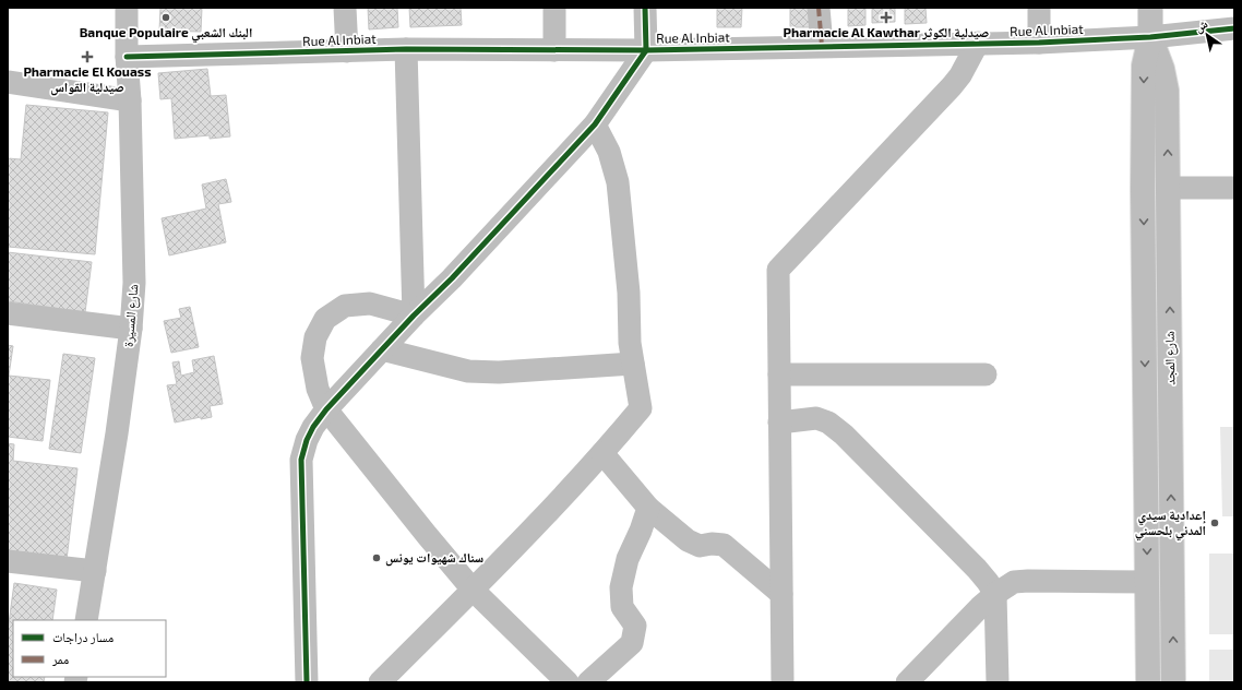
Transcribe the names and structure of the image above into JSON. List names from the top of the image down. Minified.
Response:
{"streets":{"main road":["شارع المجد"],"street":["Rue Al Inbiat","شارع المسيرة"]},"crossings":[["Rue Al Inbiat","شارع المسيرة"],["Rue Al Inbiat","شارع المجد"]],"places":{"other":["Banque Populaire البنك الشعبي","إعدادية سيدي المدني بلحسني","سناك شهيوات يونس"],"health":["Pharmacie Al Kawthar صيدلية الكوثر","Pharmacie El Kouass صيدلية القواس"]},"legend":["مسار دراجات","ممر"],"north":"top left"}
